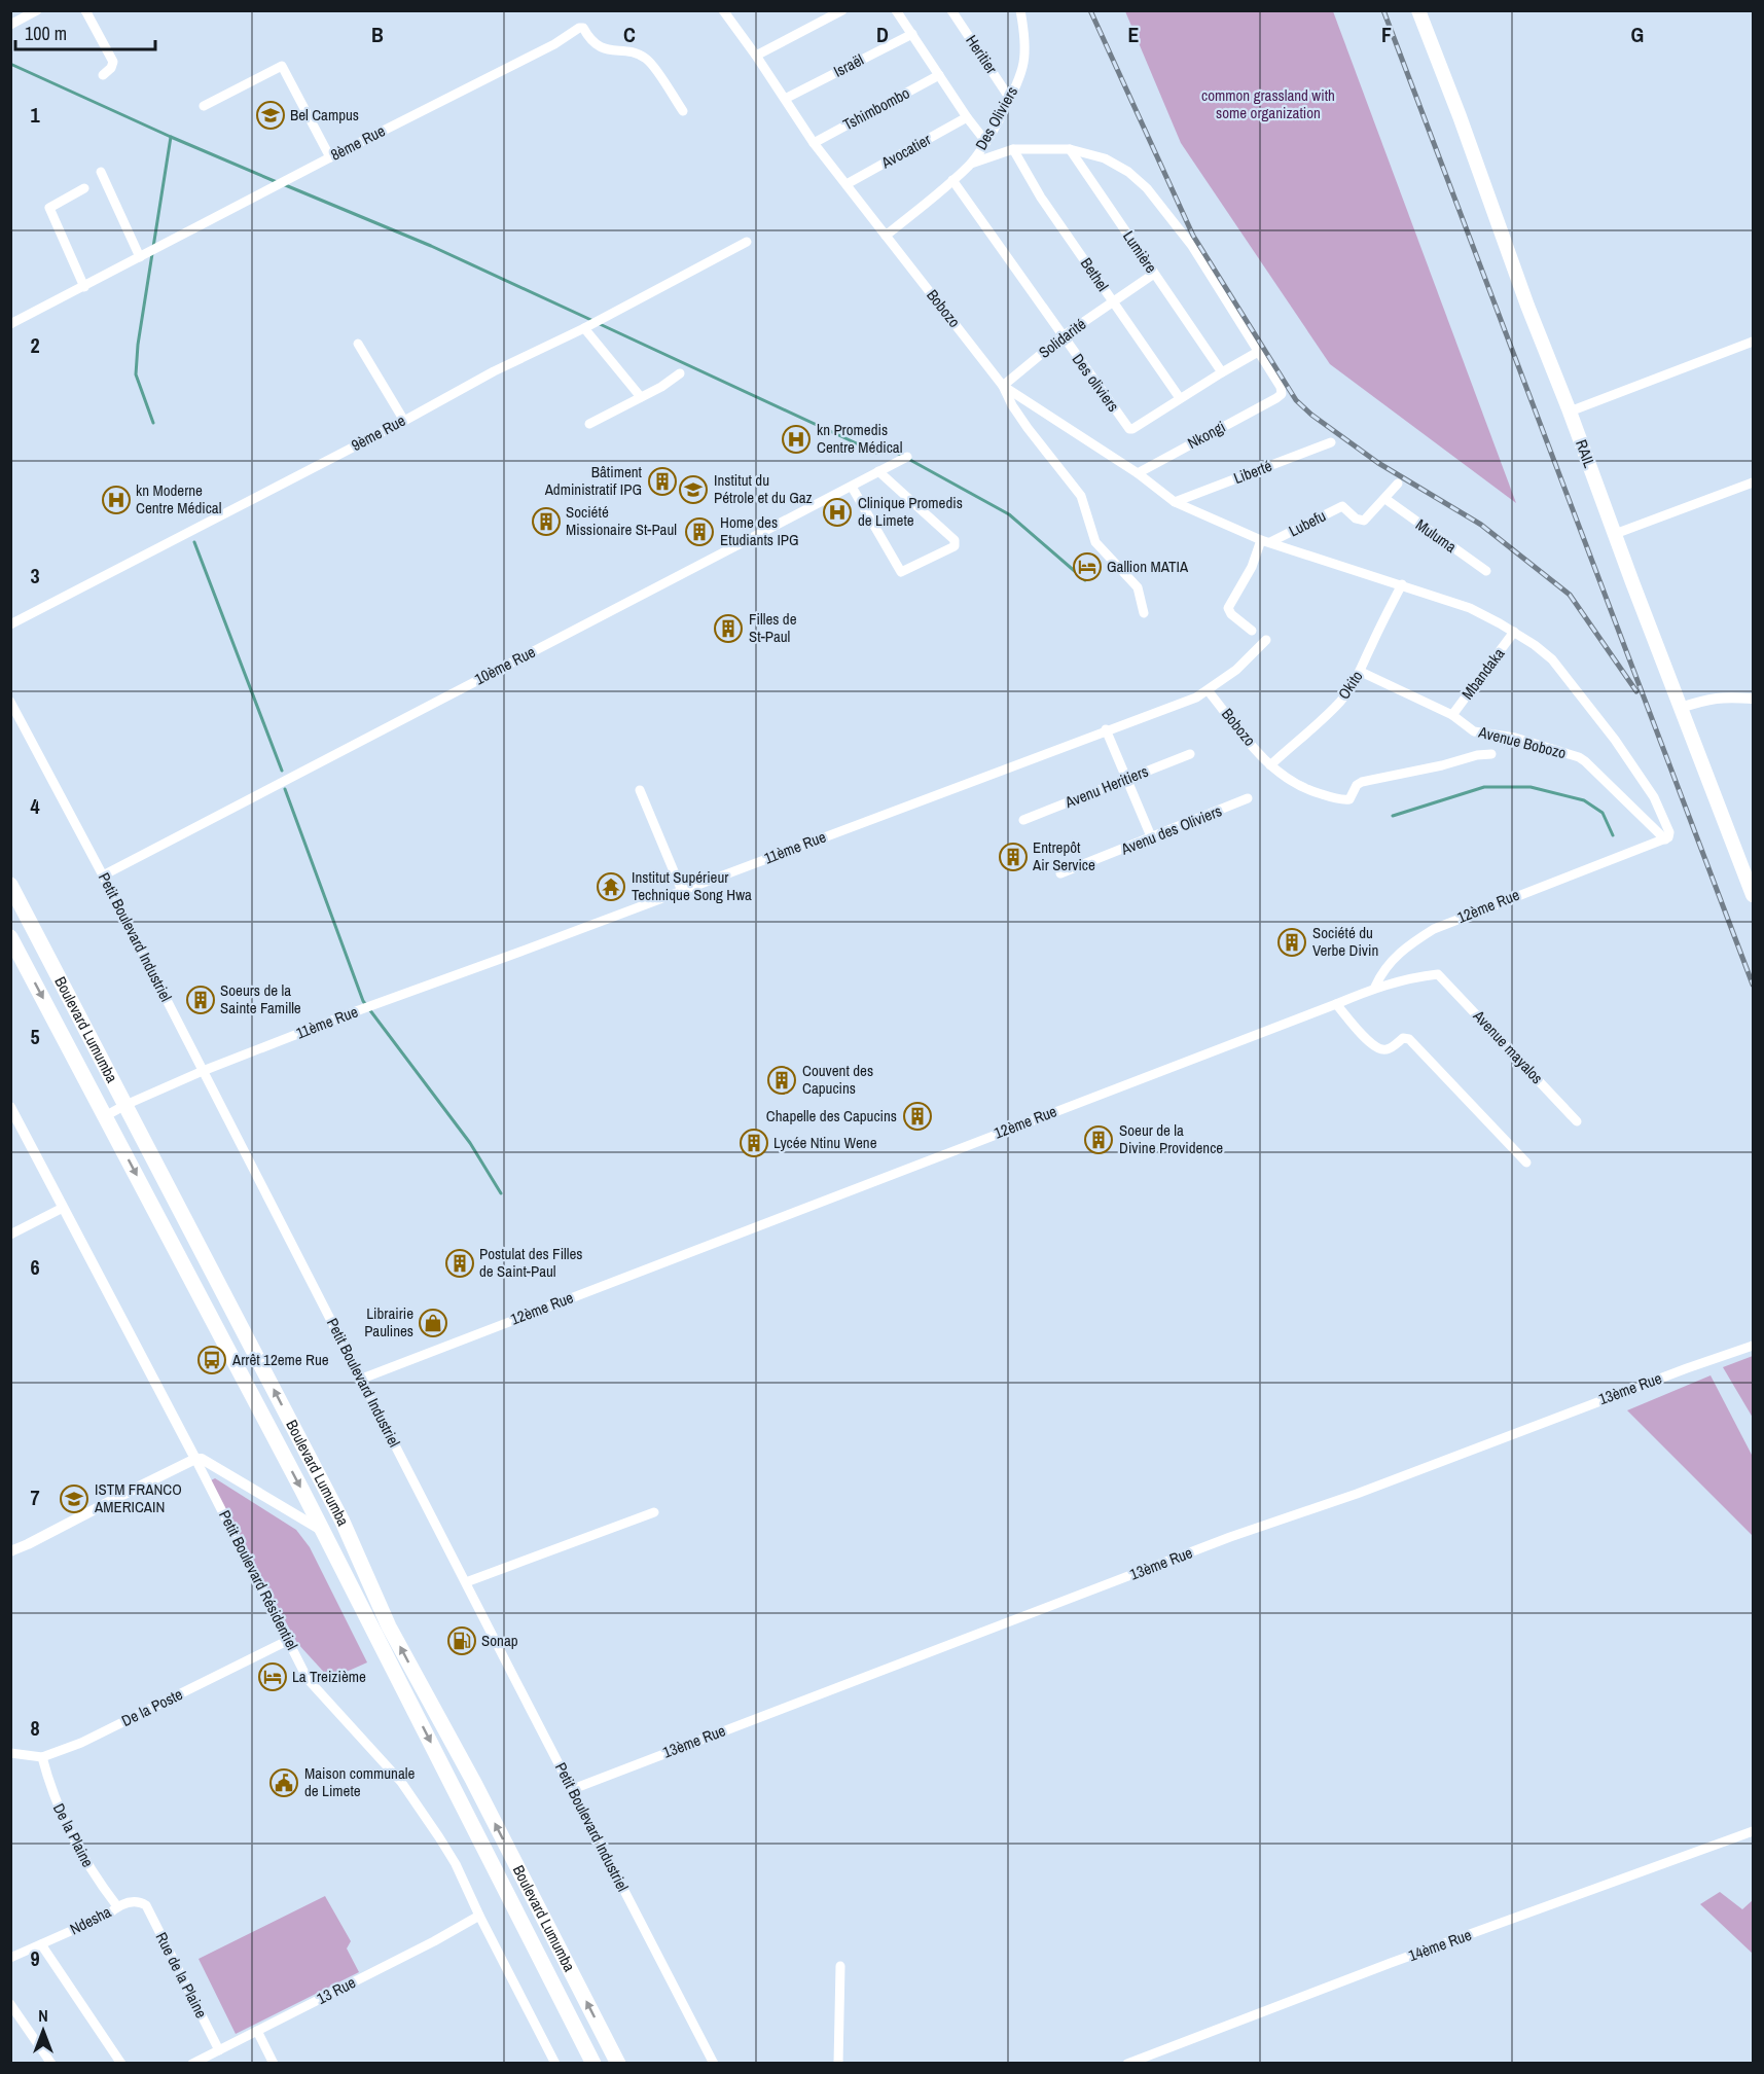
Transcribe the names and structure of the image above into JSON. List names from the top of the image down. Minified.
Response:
{"streets":{"highway":["Boulevard Lumumba"],"main road":["RAIL"],"street":["Heritier","Israël","Tshimbombo","Des Oliviers","8ème Rue","Avocatier","Lumière","Bethel","Bobozo","Solidarité","Des oliviers","9ème Rue","Nkongi","Liberté","Lubefu","Muluma","10ème Rue","Mbandaka","Okito","Avenue Bobozo","Avenu Heritiers","Avenu des Oliviers","11ème Rue","12ème Rue","Petit Boulevard Industriel","Avenue mayalos","13ème Rue","Petit Boulevard Résidentiel","De la Poste","De la Plaine","Ndesha","14ème Rue","Rue de la Plaine","13 Rue"]},"crossings":[["Heritier","Des Oliviers"],["Israël","Bobozo"],["Tshimbombo","Bobozo"],["Des Oliviers","Bobozo"],["Avocatier","Bobozo"],["Lumière","Solidarité"],["Bethel","Solidarité"],["Bethel","Des oliviers"],["Bobozo","Solidarité"],["Bobozo","Okito"],["Bobozo","Avenue Bobozo"],["Bobozo","11ème Rue"],["Solidarité","Des oliviers"],["Lubefu","Muluma"],["10ème Rue","Petit Boulevard Industriel"],["Mbandaka","Avenue Bobozo"],["Okito","Avenue Bobozo"],["Avenue Bobozo","12ème Rue"],["11ème Rue","Petit Boulevard Industriel"],["11ème Rue","Boulevard Lumumba"],["12ème Rue","Petit Boulevard Industriel"],["12ème Rue","Avenue mayalos"],["Petit Boulevard Industriel","13ème Rue"],["Petit Boulevard Résidentiel","De la Poste"],["Petit Boulevard Résidentiel","13 Rue"],["De la Poste","De la Plaine"],["De la Plaine","Ndesha"],["Ndesha","Rue de la Plaine"],["Rue de la Plaine","13 Rue"]],"parks":["common grassland with some organization"],"places":{"school or university":["Bel Campus","Institut du Pétrole et du Gaz","ISTM FRANCO AMERICAIN"],"hospital":["kn Promedis Centre Médical","kn Moderne Centre Médical","Clinique Promedis de Limete"],"building":["Bâtiment Administratif IPG","Société Missionaire St-Paul","Home des Etudiants IPG","Filles de St-Paul","Entrepôt Air Service","Société du Verbe Divin","Soeurs de la Sainte Famille","Couvent des Capucins","Chapelle des Capucins","Soeur de la Divine Providence","Lycée Ntinu Wene","Postulat des Filles de Saint-Paul"],"hotel":["Gallion MATIA","La Treizième"],"temple":["Institut Supérieur Technique Song Hwa"],"shop":["Librairie Paulines"],"bus stop":["Arrêt 12eme Rue"],"fuel station":["Sonap"],"public building":["Maison communale de Limete"]},"scale_bar":"100 m","north":"top","grid":{"columns":["B","C","D","E","F","G"],"rows":["1","2","3","4","5","6","7","8","9"]}}
